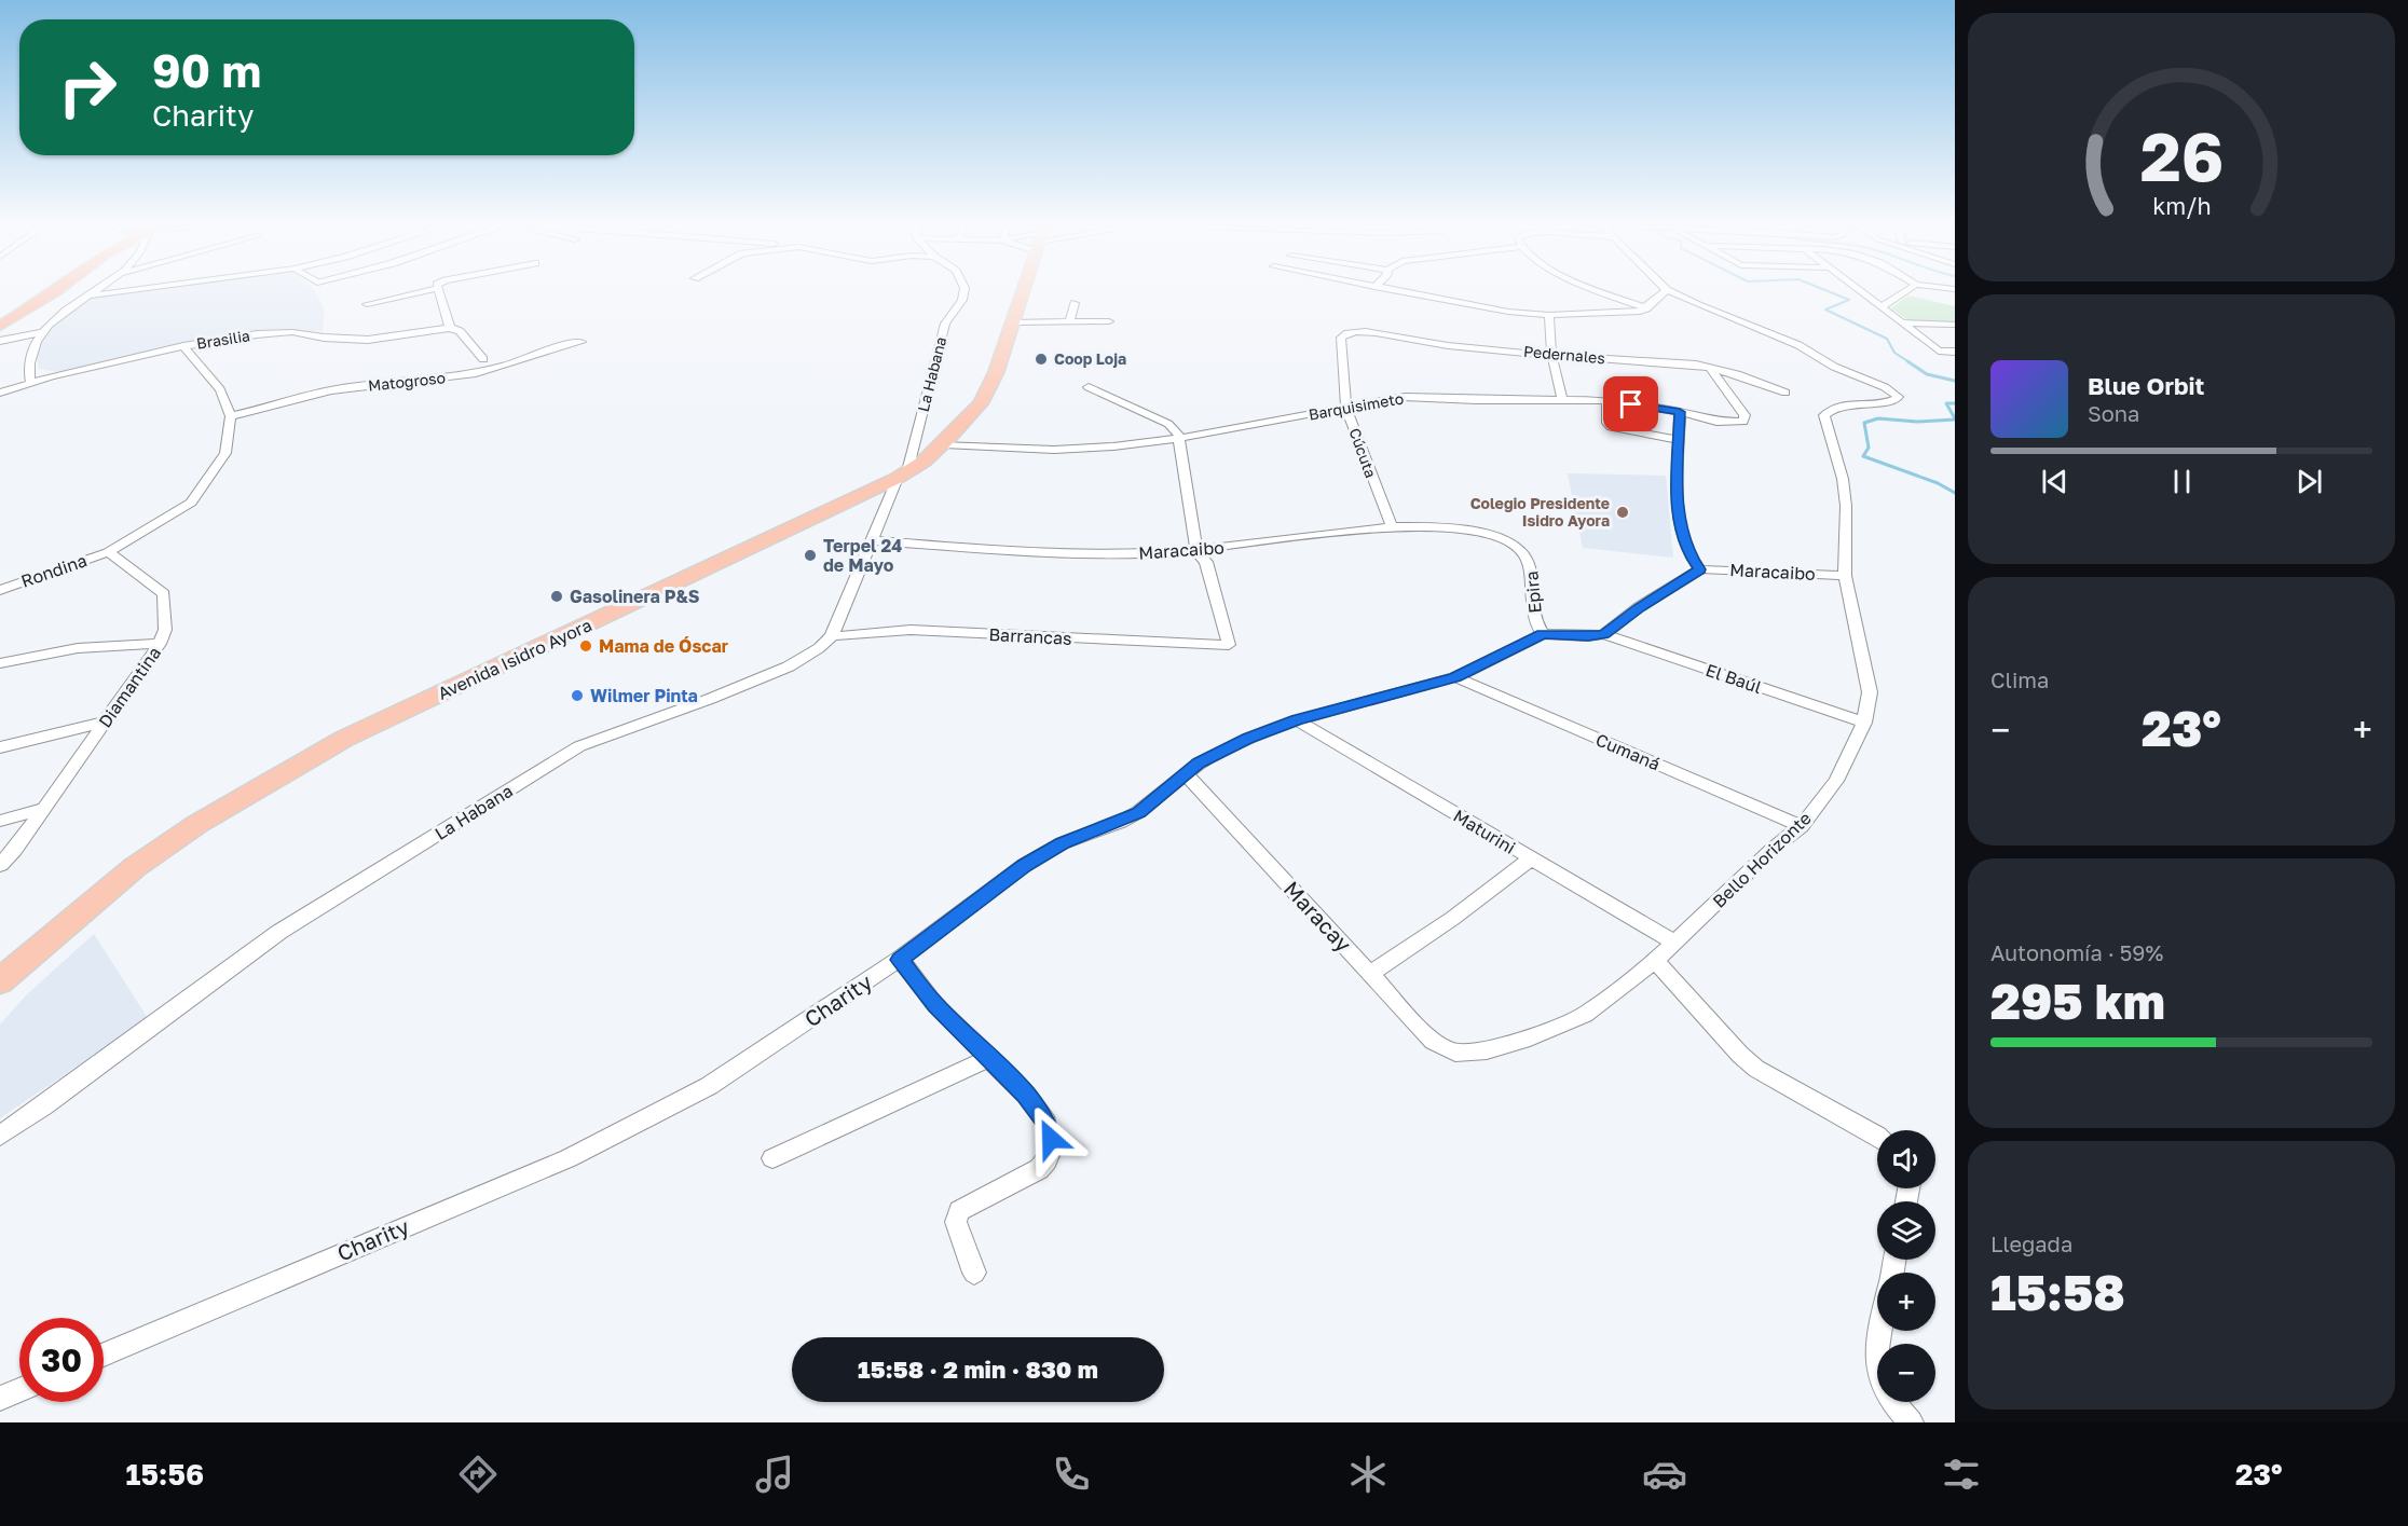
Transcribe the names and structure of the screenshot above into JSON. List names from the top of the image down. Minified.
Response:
{"streets":{"main road":["Avenida Isidro Ayora"],"street":["Brasilia","Pedernales","La Habana","Matogroso","Barquisimeto","Cúcuta","Maracaibo","Rondina","Epira","Barrancas","El Baúl","Diamantina","Cumaná","Maturini","Bello Horizonte","Maracay","Charity"]},"crossings":[["Pedernales","Barquisimeto"],["Pedernales","Cúcuta"],["La Habana","Maracaibo"],["La Habana","Barrancas"],["La Habana","Avenida Isidro Ayora"],["Barquisimeto","Cúcuta"],["Barquisimeto","Avenida Isidro Ayora"],["Cúcuta","Maracaibo"],["Maracaibo","Epira"],["Maracaibo","Barrancas"],["Maracaibo","Bello Horizonte"],["Rondina","Diamantina"],["Epira","Charity"],["El Baúl","Bello Horizonte"],["El Baúl","Charity"],["Cumaná","Bello Horizonte"],["Cumaná","Charity"],["Maturini","Bello Horizonte"],["Maturini","Charity"],["Bello Horizonte","Maracay"],["Maracay","Charity"]],"places":["Coop Loja","Colegio Presidente Isidro Ayora","Terpel 24 de Mayo","Gasolinera P&S","Mama de Óscar","Wilmer Pinta"],"page":{"turn":["90 m","Charity"],"song":["Blue Orbit","Sona"],"tile":["Clima",["Autonomía · 59%","295 km"],["Llegada","15:58"]],"heat":["−","23°","+"],"map_buttons":["+","−"],"limit":"30","trip":"15:58 · 2 min · 830 m","tabs":["15:56","23°"],"gauge":["26","km/h"]}}
